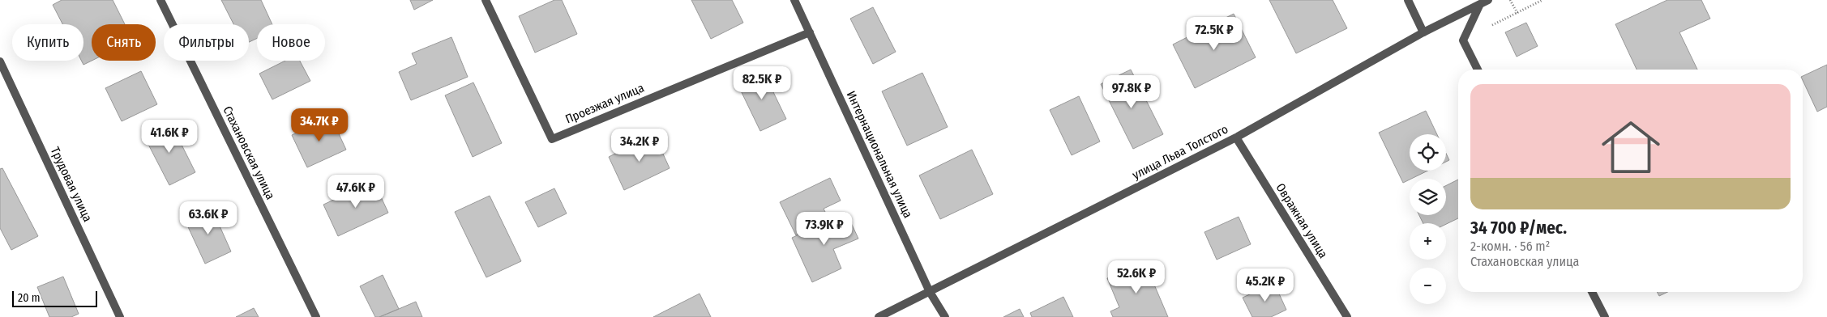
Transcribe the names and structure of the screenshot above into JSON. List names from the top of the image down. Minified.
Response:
{"streets":{"street":["Проезжая улица","улица Льва Толстого","Стахановская улица","Интернациональная улица","Трудовая улица","Овражная улица"]},"crossings":[["Проезжая улица","Интернациональная улица"],["улица Льва Толстого","Интернациональная улица"],["улица Льва Толстого","Овражная улица"]],"scale_bar":"20 m","page":{"price":["72.5K ₽","82.5K ₽","97.8K ₽","34.7K ₽","41.6K ₽","34.2K ₽","47.6K ₽","63.6K ₽","73.9K ₽","52.6K ₽","45.2K ₽"],"chip":["Купить","Снять","Фильтры","Новое"],"list":[{"name":"34 700 ₽/мес.","note":"2-комн. · 56 m² · Стахановская улица"}],"map_buttons":["+","−"],"scale":"20 m"}}
